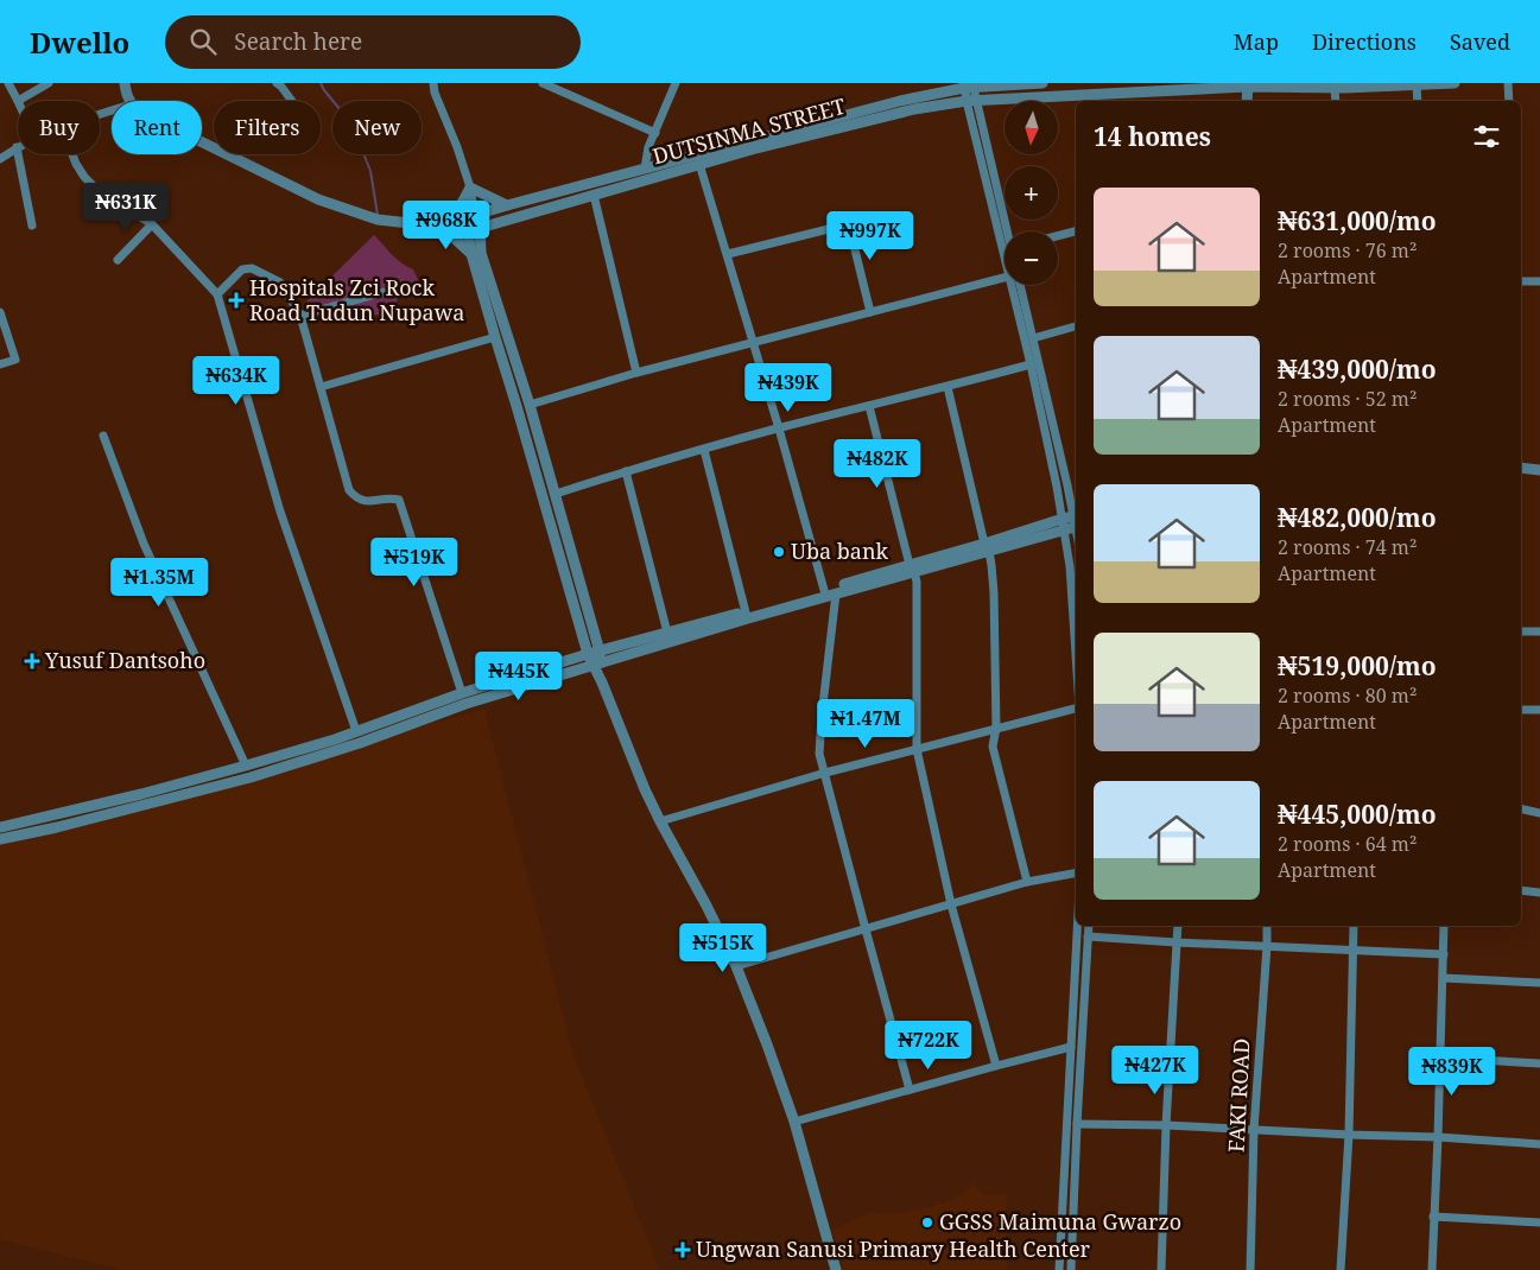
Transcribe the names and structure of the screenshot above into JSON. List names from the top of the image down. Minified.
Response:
{"streets":{"street":["DUTSINMA STREET","FAKI ROAD"]},"places":{"health":["Hospitals Zci Rock Road Tudun Nupawa","Yusuf Dantsoho","Ungwan Sanusi Primary Health Center"],"other":["Uba bank","GGSS Maimuna Gwarzo"]},"north":"bottom","page":{"header":"Dwello","search":"Search here","nav":["Map","Directions","Saved"],"map_buttons":["+","−"],"chip":["Buy","Rent","Filters","New"],"heading":"14 homes","list":[{"name":"₦631,000/mo","note":"2 rooms · 76 m² · Apartment"},{"name":"₦439,000/mo","note":"2 rooms · 52 m² · Apartment"},{"name":"₦482,000/mo","note":"2 rooms · 74 m² · Apartment"},{"name":"₦519,000/mo","note":"2 rooms · 80 m² · Apartment"},{"name":"₦445,000/mo","note":"2 rooms · 64 m² · Apartment"}],"price":["₦631K","₦968K","₦997K","₦634K","₦439K","₦482K","₦519K","₦1.35M","₦445K","₦1.47M","₦515K","₦722K","₦427K","₦839K"]}}
